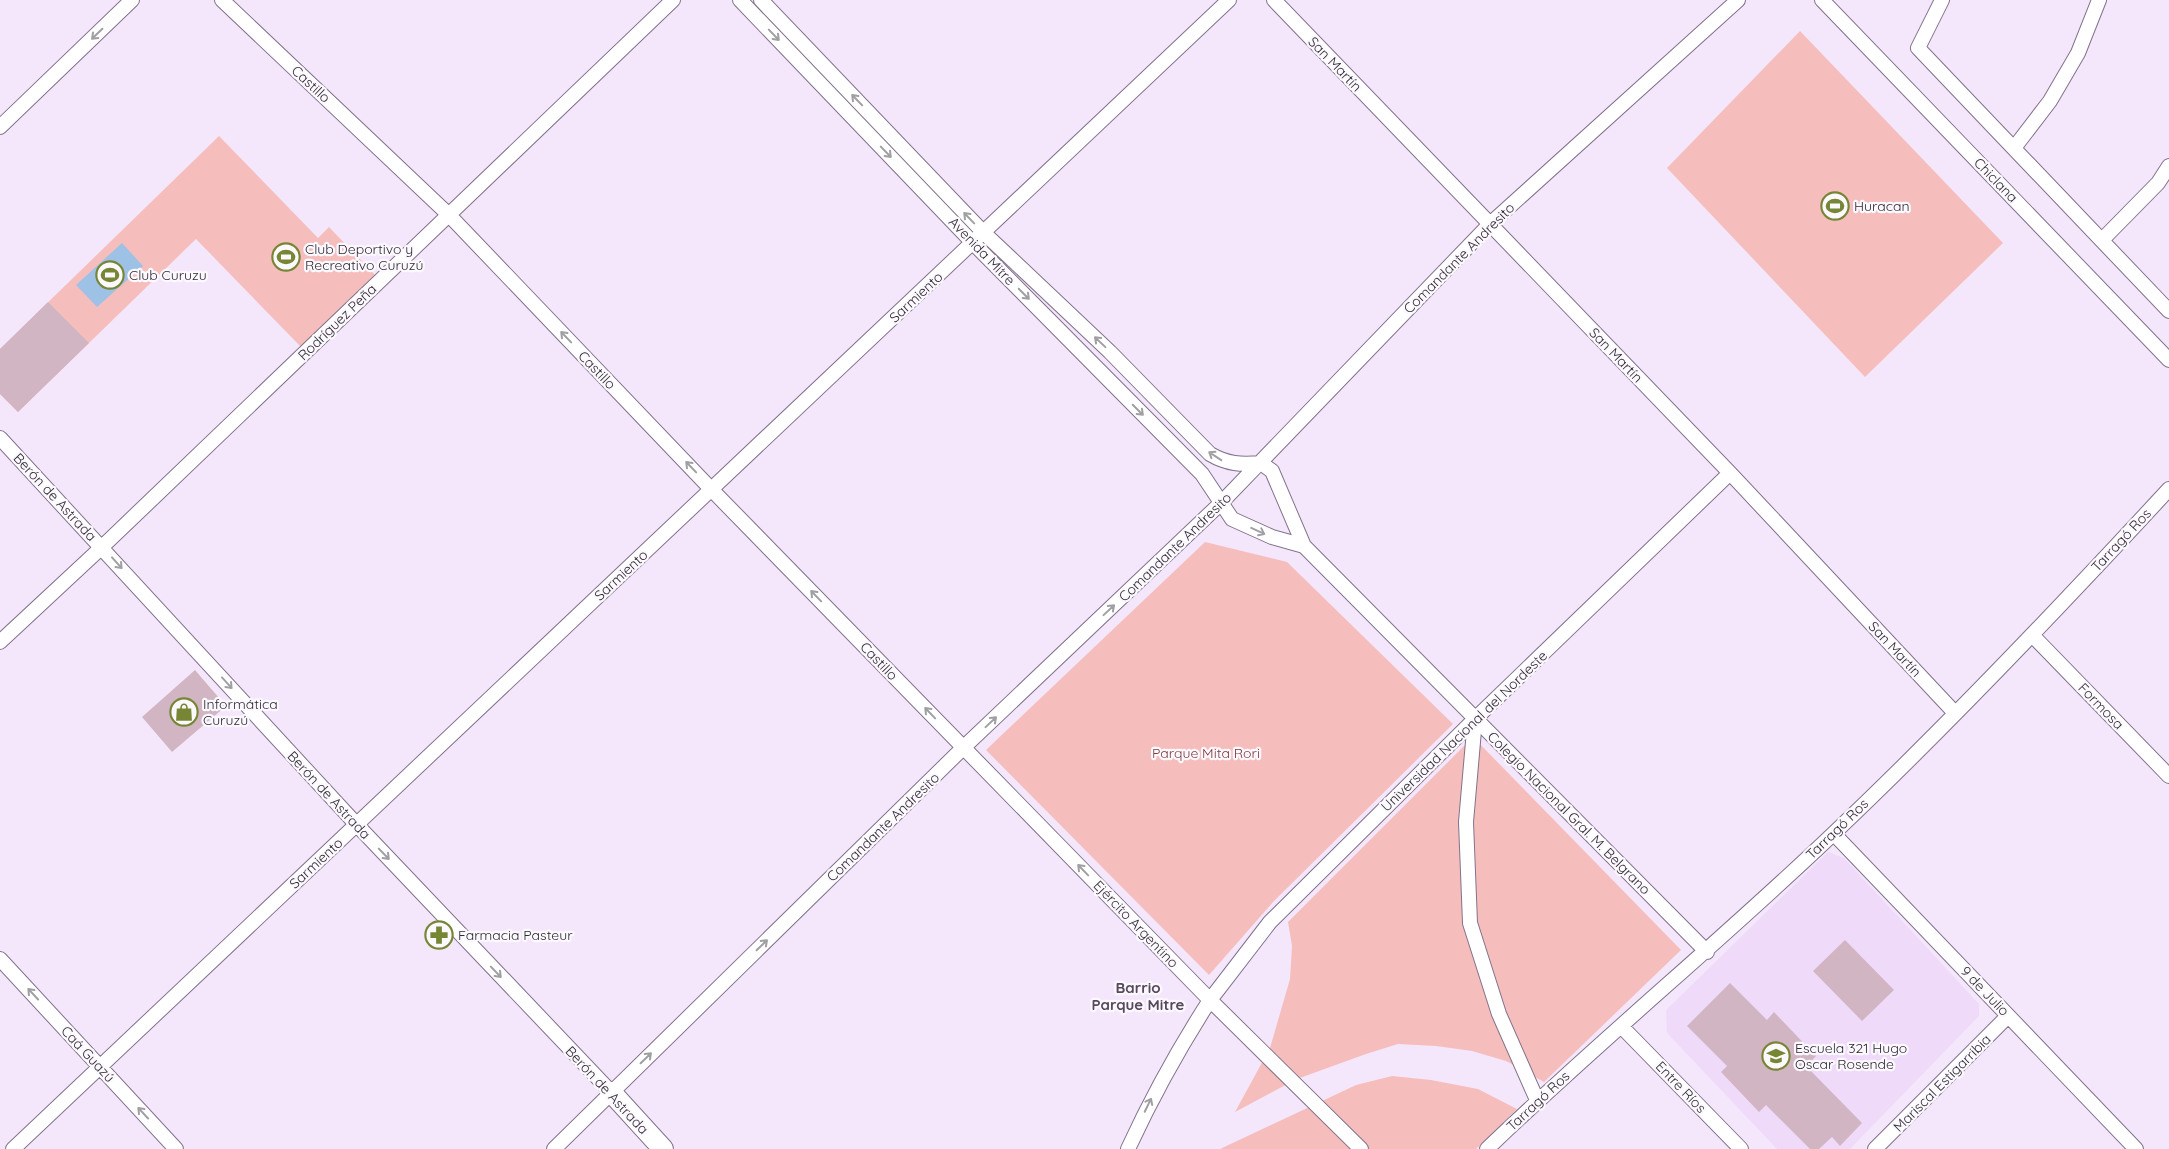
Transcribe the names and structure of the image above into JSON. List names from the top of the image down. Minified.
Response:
{"streets":{"street":["San Martín","Castillo","Chiclana","Avenida Mitre","Comandante Andresito","Sarmiento","Rodríguez Peña","Berón de Astrada","Tarragó Ros","Formosa","Universidad Nacional del Nordeste","Colegio Nacional Gral. M. Belgrano","Ejército Argentino","9 de Julio","Caá Guazú","Mariscal Estigarribia","Entre Ríos"]},"crossings":[["San Martín","Comandante Andresito"],["San Martín","Tarragó Ros"],["San Martín","Universidad Nacional del Nordeste"],["Castillo","Comandante Andresito"],["Castillo","Sarmiento"],["Castillo","Rodríguez Peña"],["Castillo","Ejército Argentino"],["Avenida Mitre","Comandante Andresito"],["Avenida Mitre","Sarmiento"],["Avenida Mitre","Colegio Nacional Gral. M. Belgrano"],["Comandante Andresito","Berón de Astrada"],["Comandante Andresito","Colegio Nacional Gral. M. Belgrano"],["Comandante Andresito","Ejército Argentino"],["Sarmiento","Berón de Astrada"],["Sarmiento","Caá Guazú"],["Rodríguez Peña","Berón de Astrada"],["Tarragó Ros","Formosa"],["Tarragó Ros","Colegio Nacional Gral. M. Belgrano"],["Tarragó Ros","9 de Julio"],["Tarragó Ros","Entre Ríos"],["Universidad Nacional del Nordeste","Colegio Nacional Gral. M. Belgrano"],["Universidad Nacional del Nordeste","Ejército Argentino"],["9 de Julio","Mariscal Estigarribia"]],"one_way":["Castillo","Comandante Andresito","Berón de Astrada","Ejército Argentino","Caá Guazú"],"districts":["Barrio Parque Mitre"],"parks":["Parque Mita Rori"],"places":{"sports":["Huracan","Club Deportivo y Recreativo Curuzú","Club Curuzu"],"shop":["Informática Curuzú"],"pharmacy":["Farmacia Pasteur"],"school or university":["Escuela 321 Hugo Oscar Rosende"]}}
